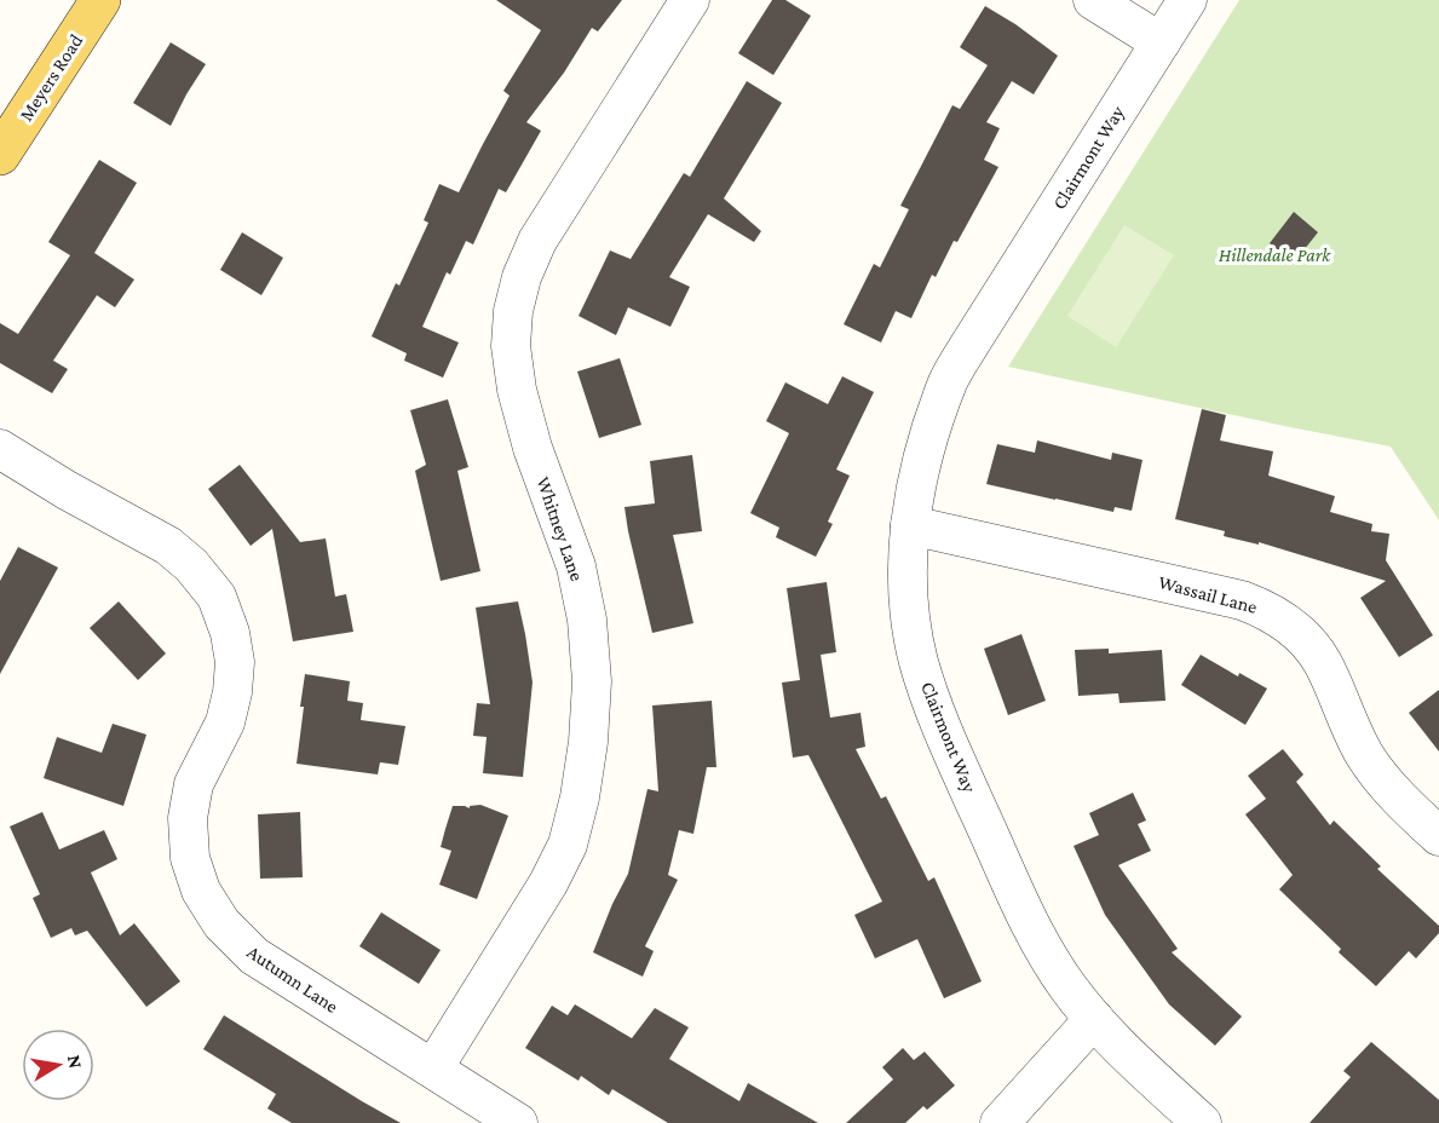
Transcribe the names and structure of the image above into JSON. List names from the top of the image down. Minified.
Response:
{"streets":{"main road":["Meyers Road"],"street":["Clairmont Way","Whitney Lane","Wassail Lane","Autumn Lane"]},"crossings":[["Clairmont Way","Wassail Lane"],["Whitney Lane","Autumn Lane"]],"parks":["Hillendale Park"],"north":"right"}
